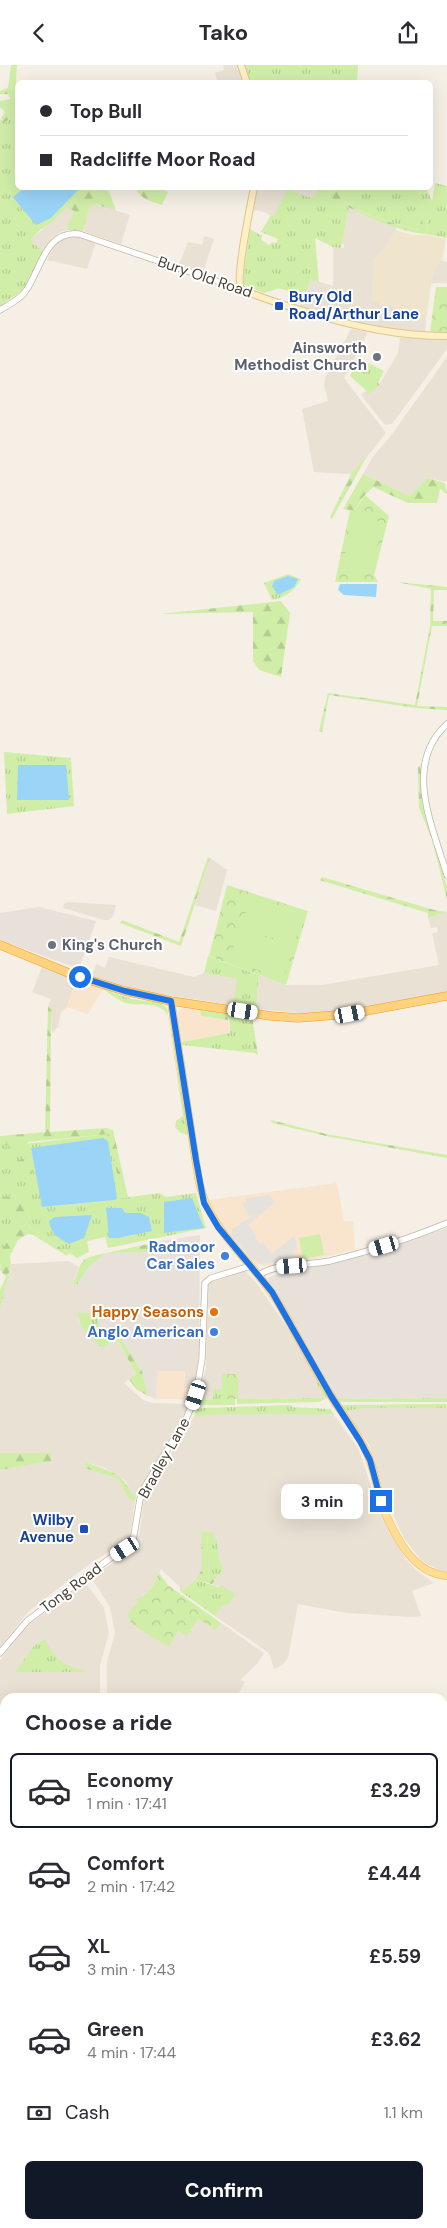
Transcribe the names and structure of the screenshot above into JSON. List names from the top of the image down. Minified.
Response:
{"streets":{"main road":["Bury Old Road"],"street":["Bradley Lane","Tong Road"]},"crossings":[["Bradley Lane","Tong Road"]],"places":{"transit":["Bury Old Road/Arthur Lane","Wilby Avenue"],"other":["Ainsworth Methodist Church","King's Church","Radmoor Car Sales","Happy Seasons","Anglo American"]},"page":{"header":"Tako","banner":["Top Bull","Radcliffe Moor Road"],"bubble":"3 min","heading":"Choose a ride","list":[{"name":"Economy","note":"1 min · 17:41","value":"£3.29"},{"name":"Comfort","note":"2 min · 17:42","value":"£4.44"},{"name":"XL","note":"3 min · 17:43","value":"£5.59"},{"name":"Green","note":"4 min · 17:44","value":"£3.62"}],"pay":["Cash","1.1 km"],"buttons":"Confirm"}}
